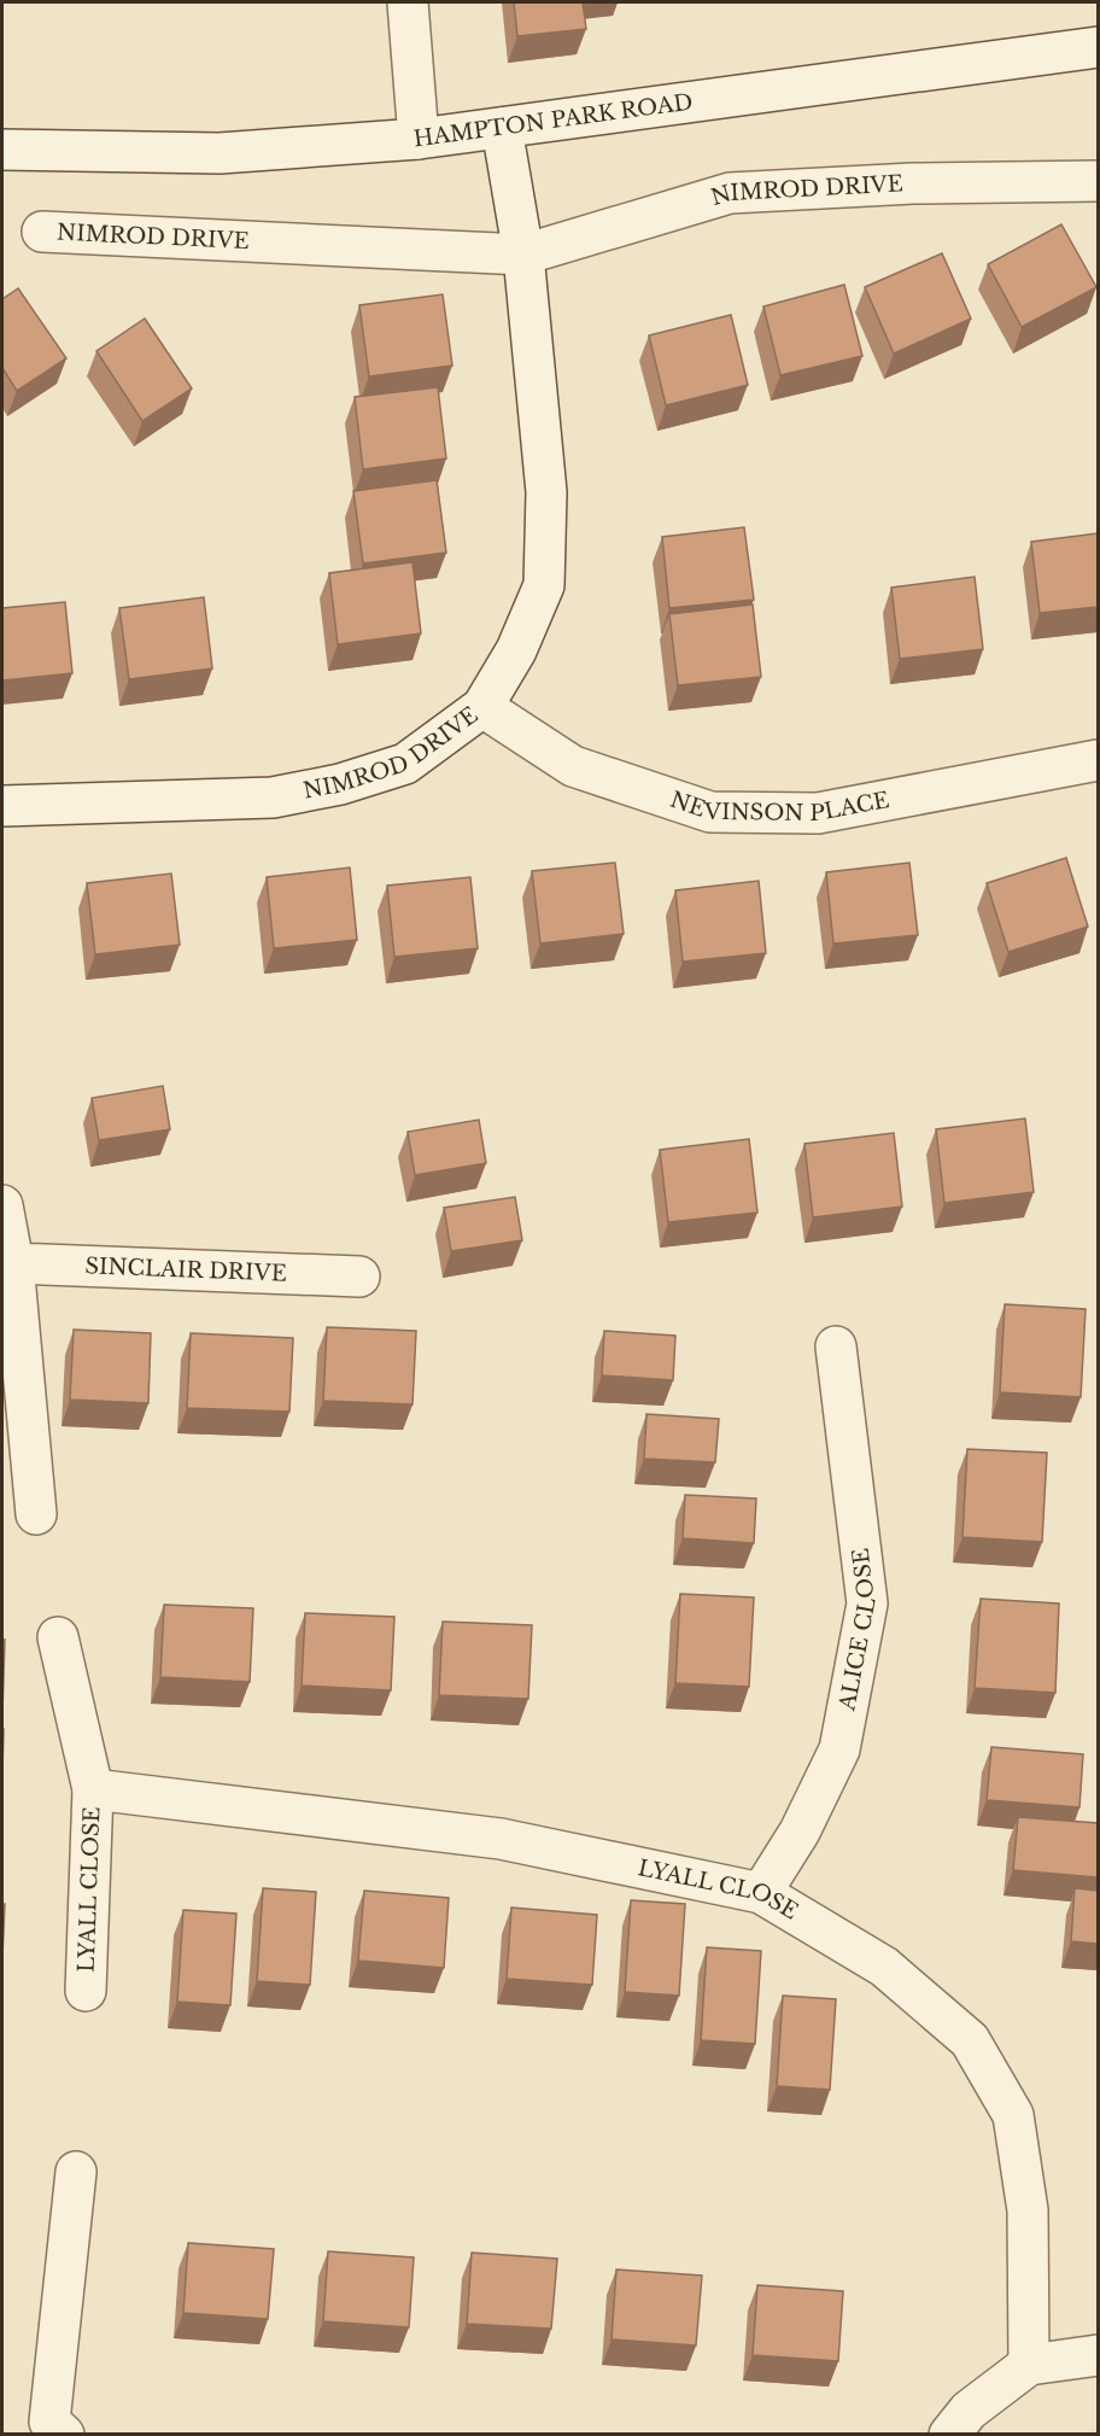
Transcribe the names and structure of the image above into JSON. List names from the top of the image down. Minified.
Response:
{"streets":{"street":["HAMPTON PARK ROAD","NIMROD DRIVE","NEVINSON PLACE","SINCLAIR DRIVE","ALICE CLOSE","LYALL CLOSE"]},"crossings":[["HAMPTON PARK ROAD","NIMROD DRIVE"],["NIMROD DRIVE","NEVINSON PLACE"],["ALICE CLOSE","LYALL CLOSE"]]}
